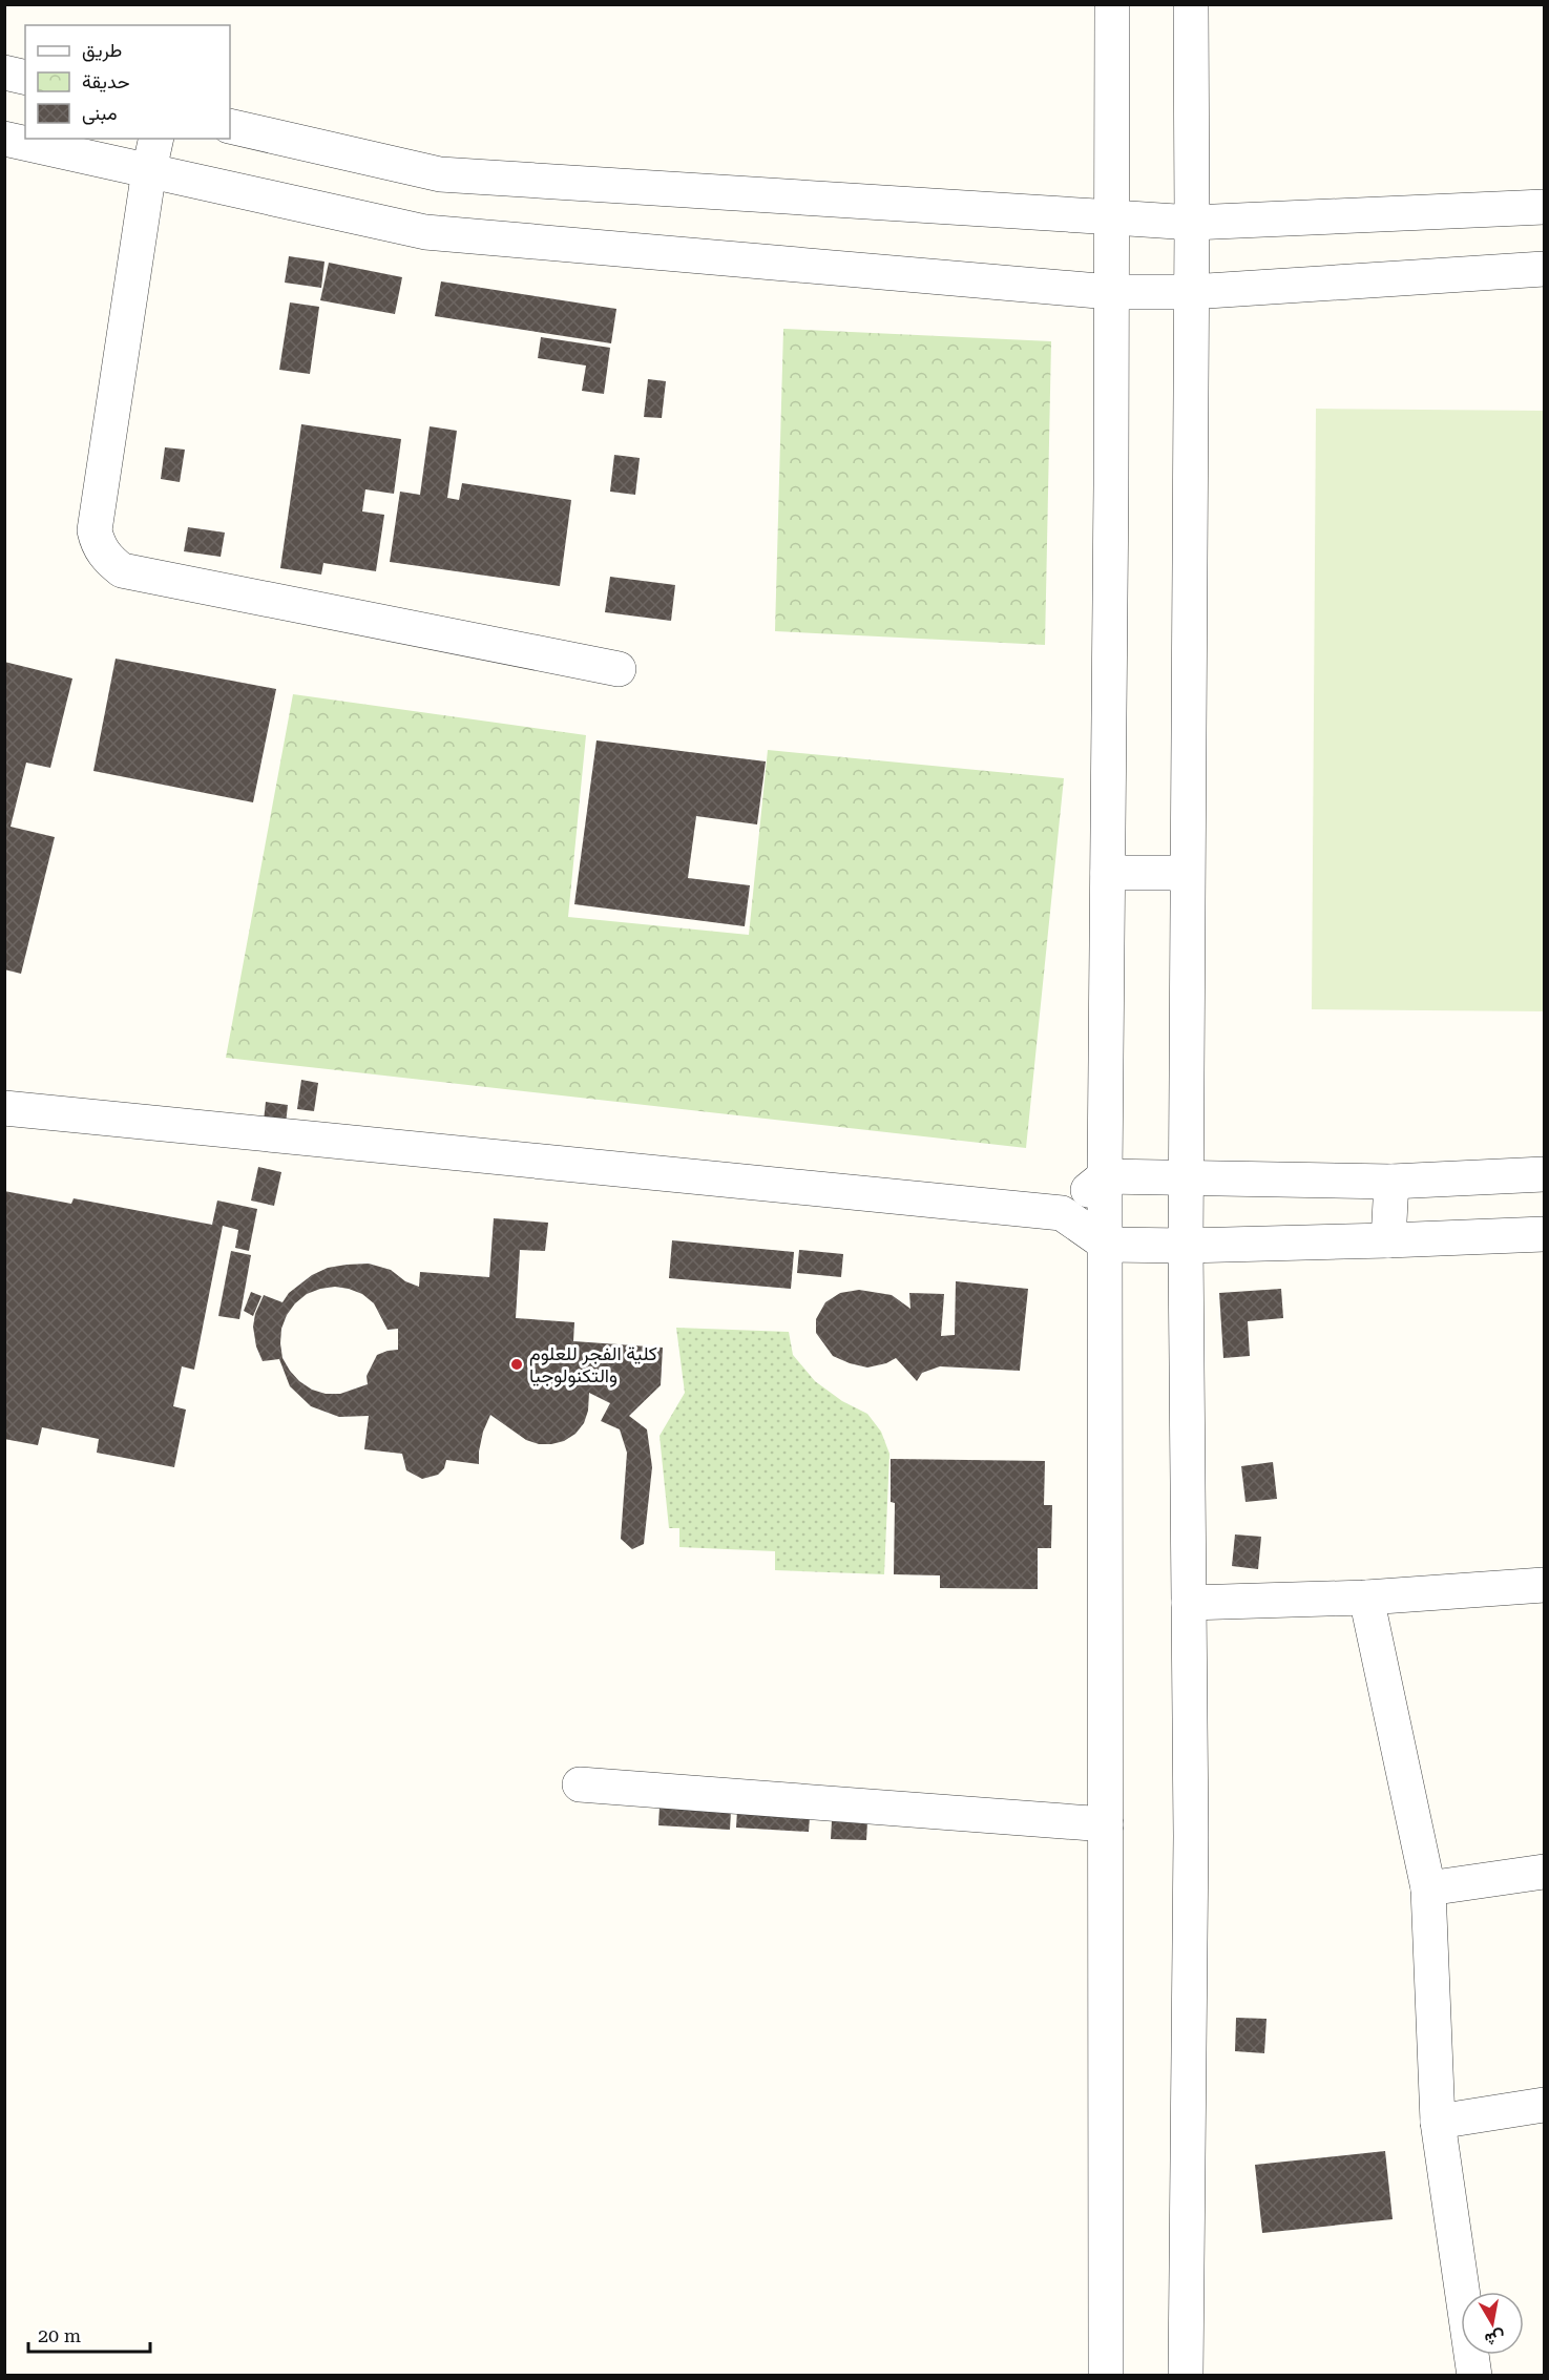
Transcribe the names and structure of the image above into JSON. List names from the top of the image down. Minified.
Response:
{"places":["كلية الفجر للعلوم والتكنولوجيا"],"legend":["طريق","حديقة","مبنى"],"scale_bar":"20 m","north":"bottom"}
